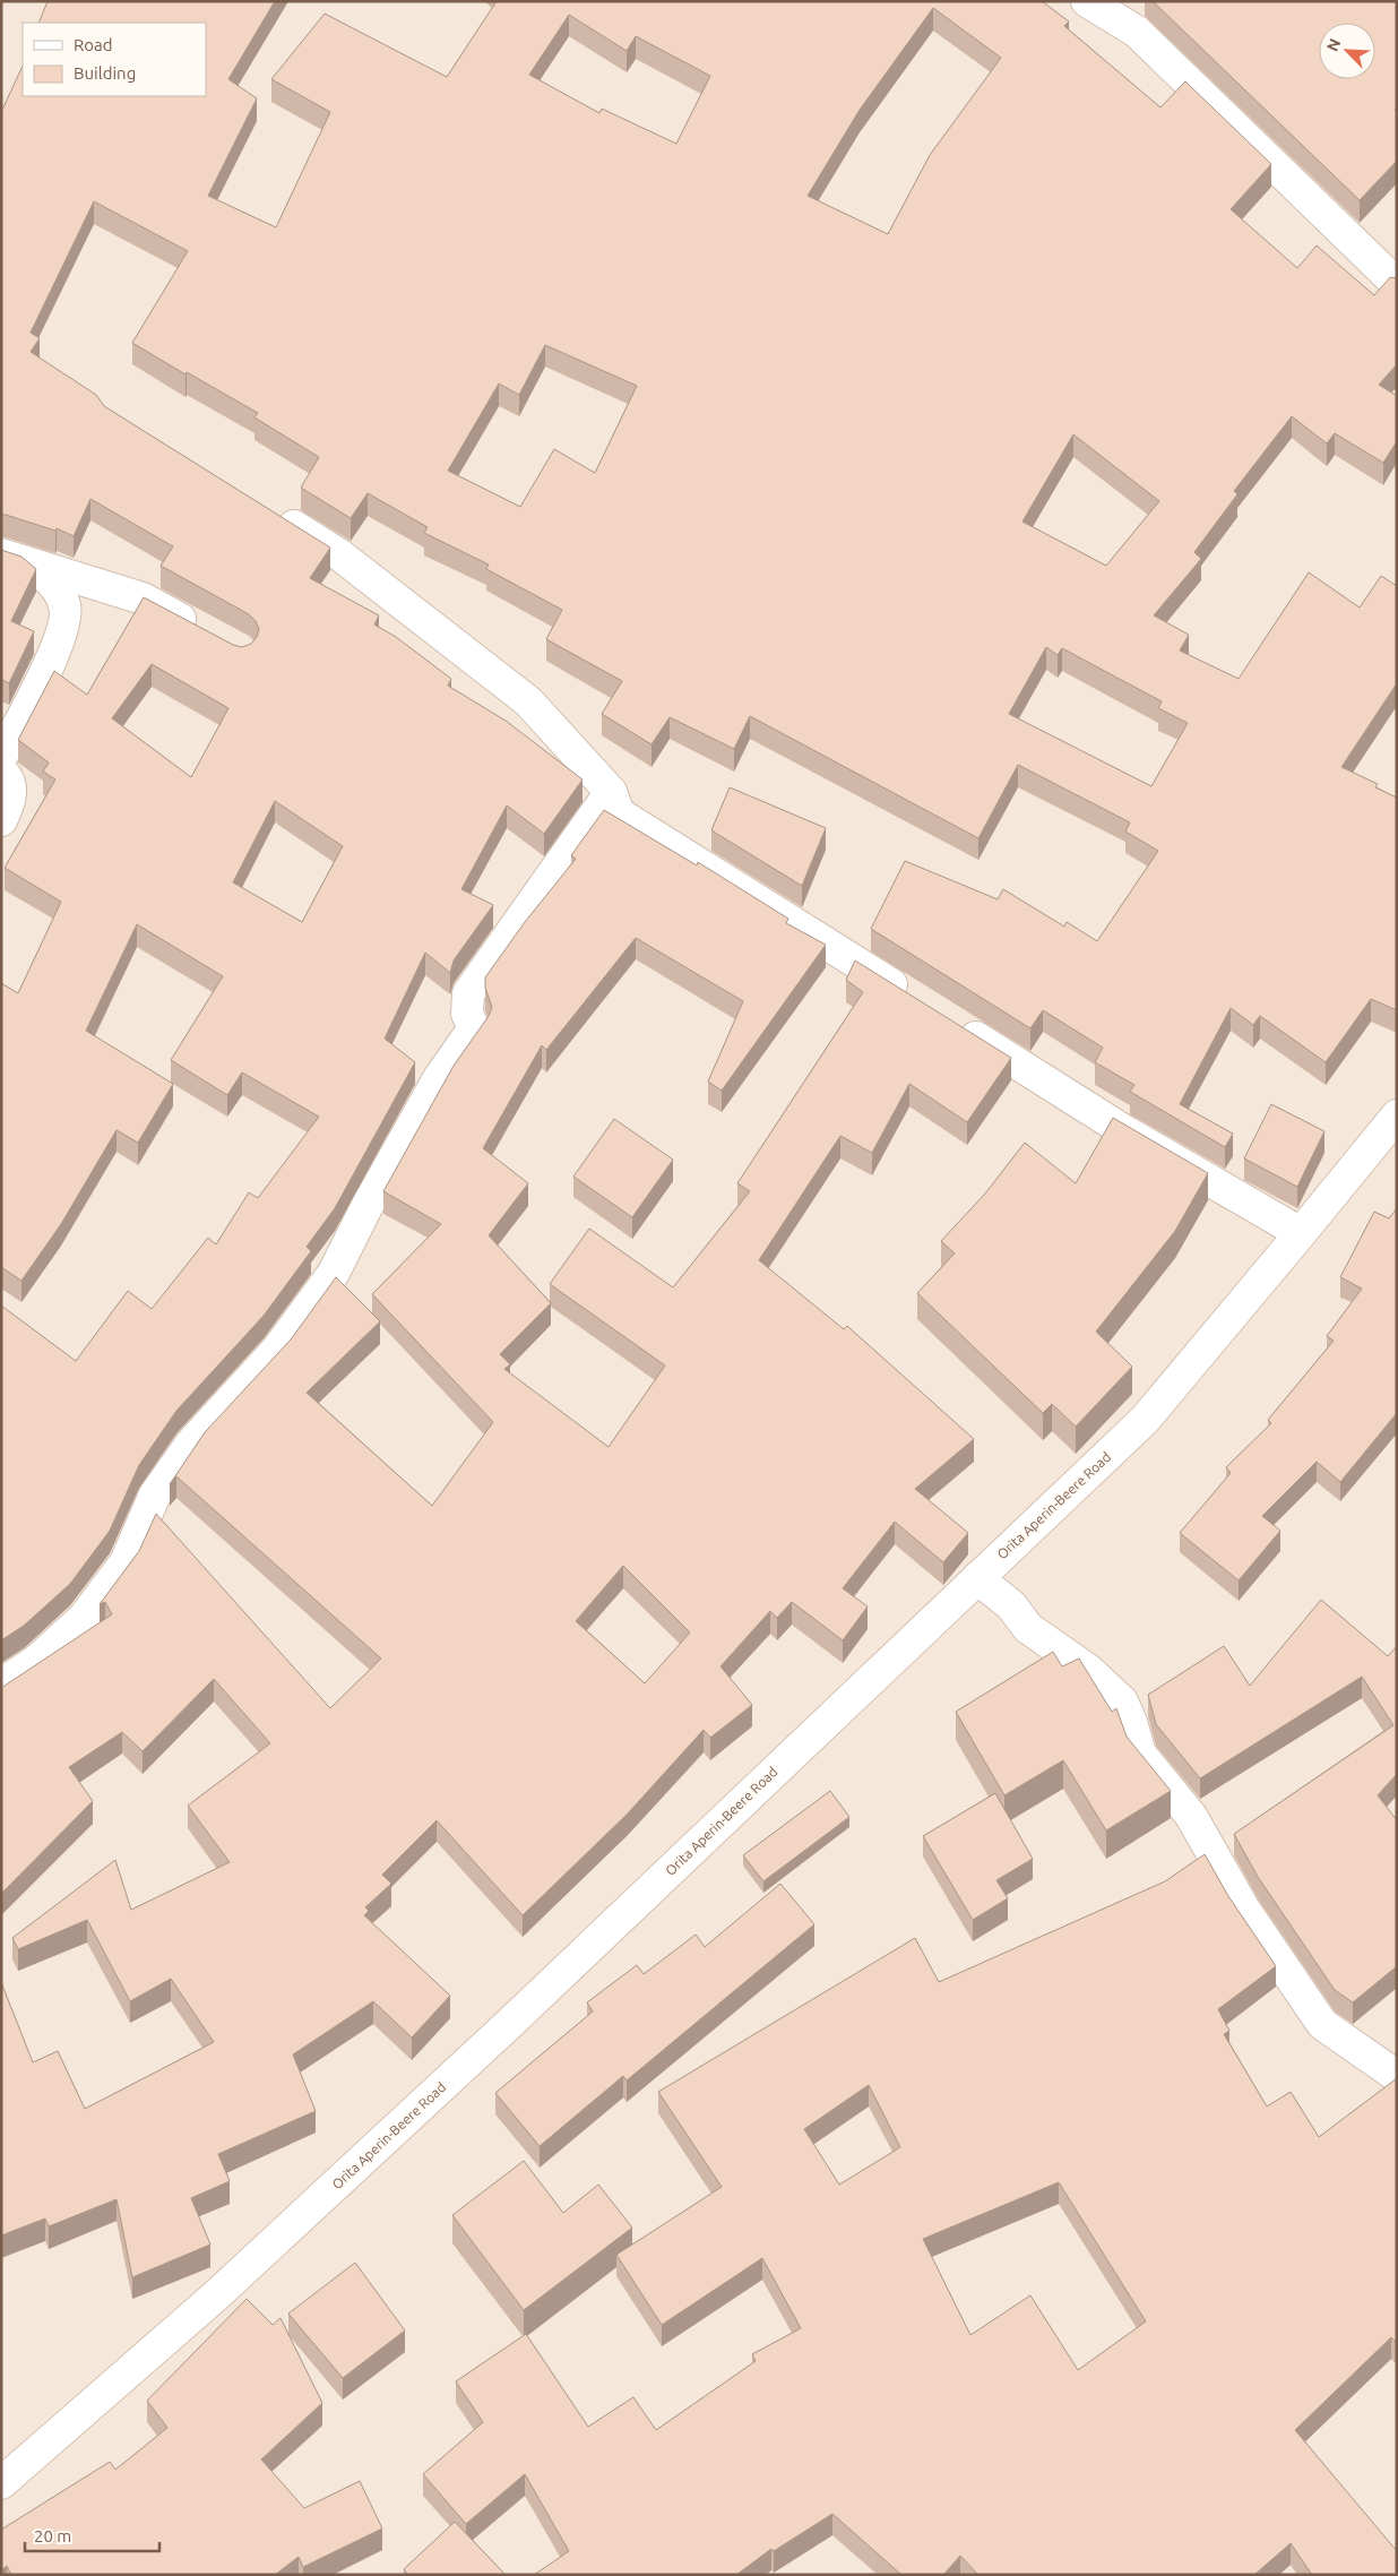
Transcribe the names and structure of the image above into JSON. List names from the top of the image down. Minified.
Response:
{"streets":{"street":["Orita Aperin-Beere Road"]},"legend":["Road","Building"],"scale_bar":"20 m","north":"top left"}
